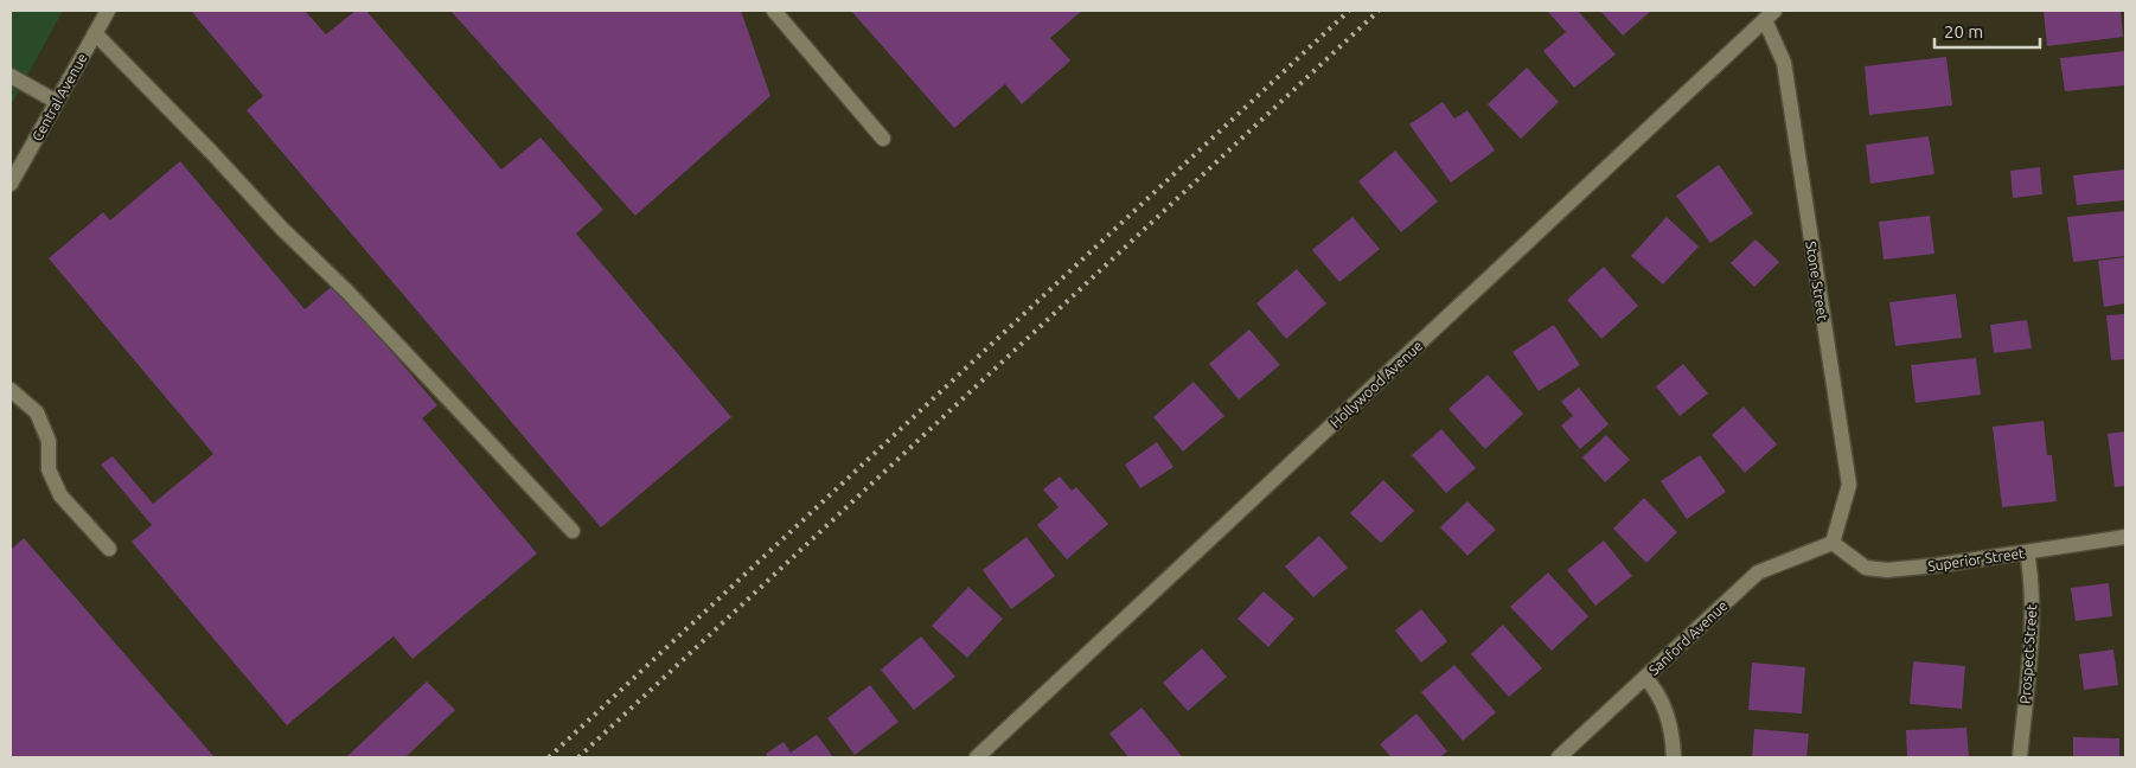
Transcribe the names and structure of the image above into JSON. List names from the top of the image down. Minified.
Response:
{"streets":{"street":["Central Avenue","Stone Street","Hollywood Avenue","Superior Street","Sanford Avenue","Prospect Street"]},"crossings":[["Stone Street","Hollywood Avenue"],["Stone Street","Superior Street"],["Stone Street","Sanford Avenue"],["Superior Street","Sanford Avenue"],["Superior Street","Prospect Street"]],"scale_bar":"20 m"}
